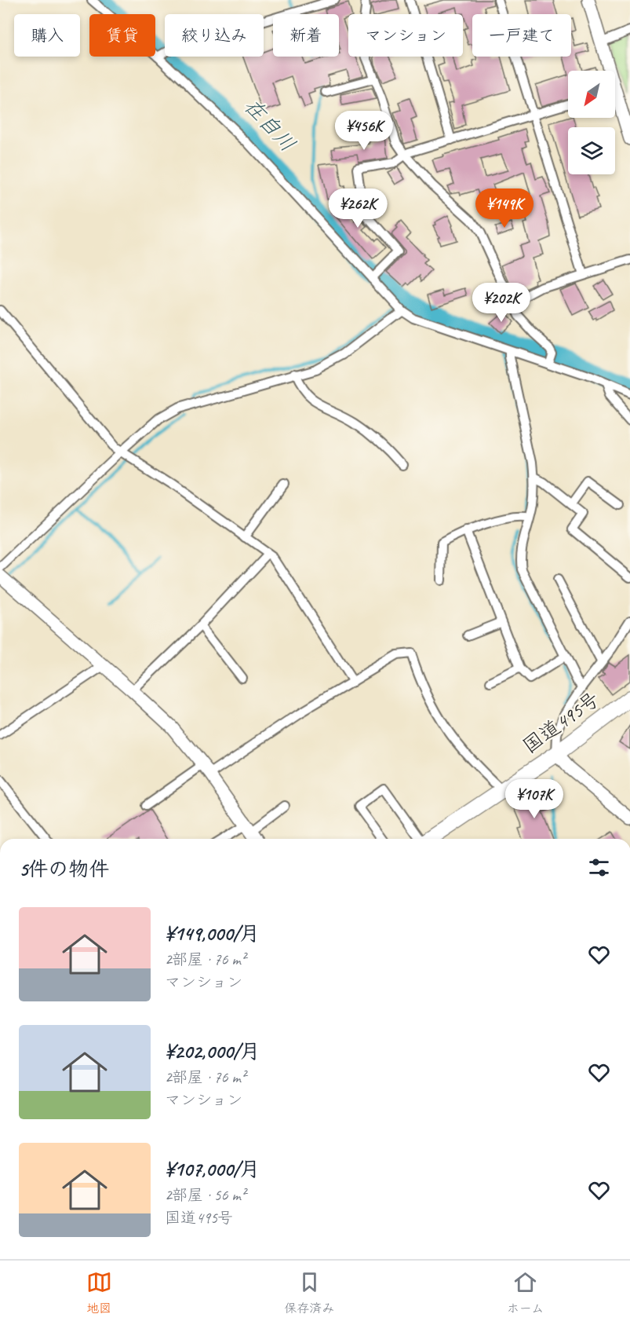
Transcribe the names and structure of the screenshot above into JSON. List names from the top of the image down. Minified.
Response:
{"streets":{"highway":["国道495号"]},"water":["在自川"],"north":"bottom left","page":{"chip":["購入","賃貸","絞り込み","新着","マンション","一戸建て"],"price":["¥456K","¥262K","¥149K","¥202K","¥107K"],"heading":"5件の物件","list":[{"name":"¥149,000/月","note":"2部屋 · 76 m² · マンション"},{"name":"¥202,000/月","note":"2部屋 · 76 m² · マンション"},{"name":"¥107,000/月","note":"2部屋 · 56 m² · 国道495号"}],"tabs":["地図","保存済み","ホーム"]}}
